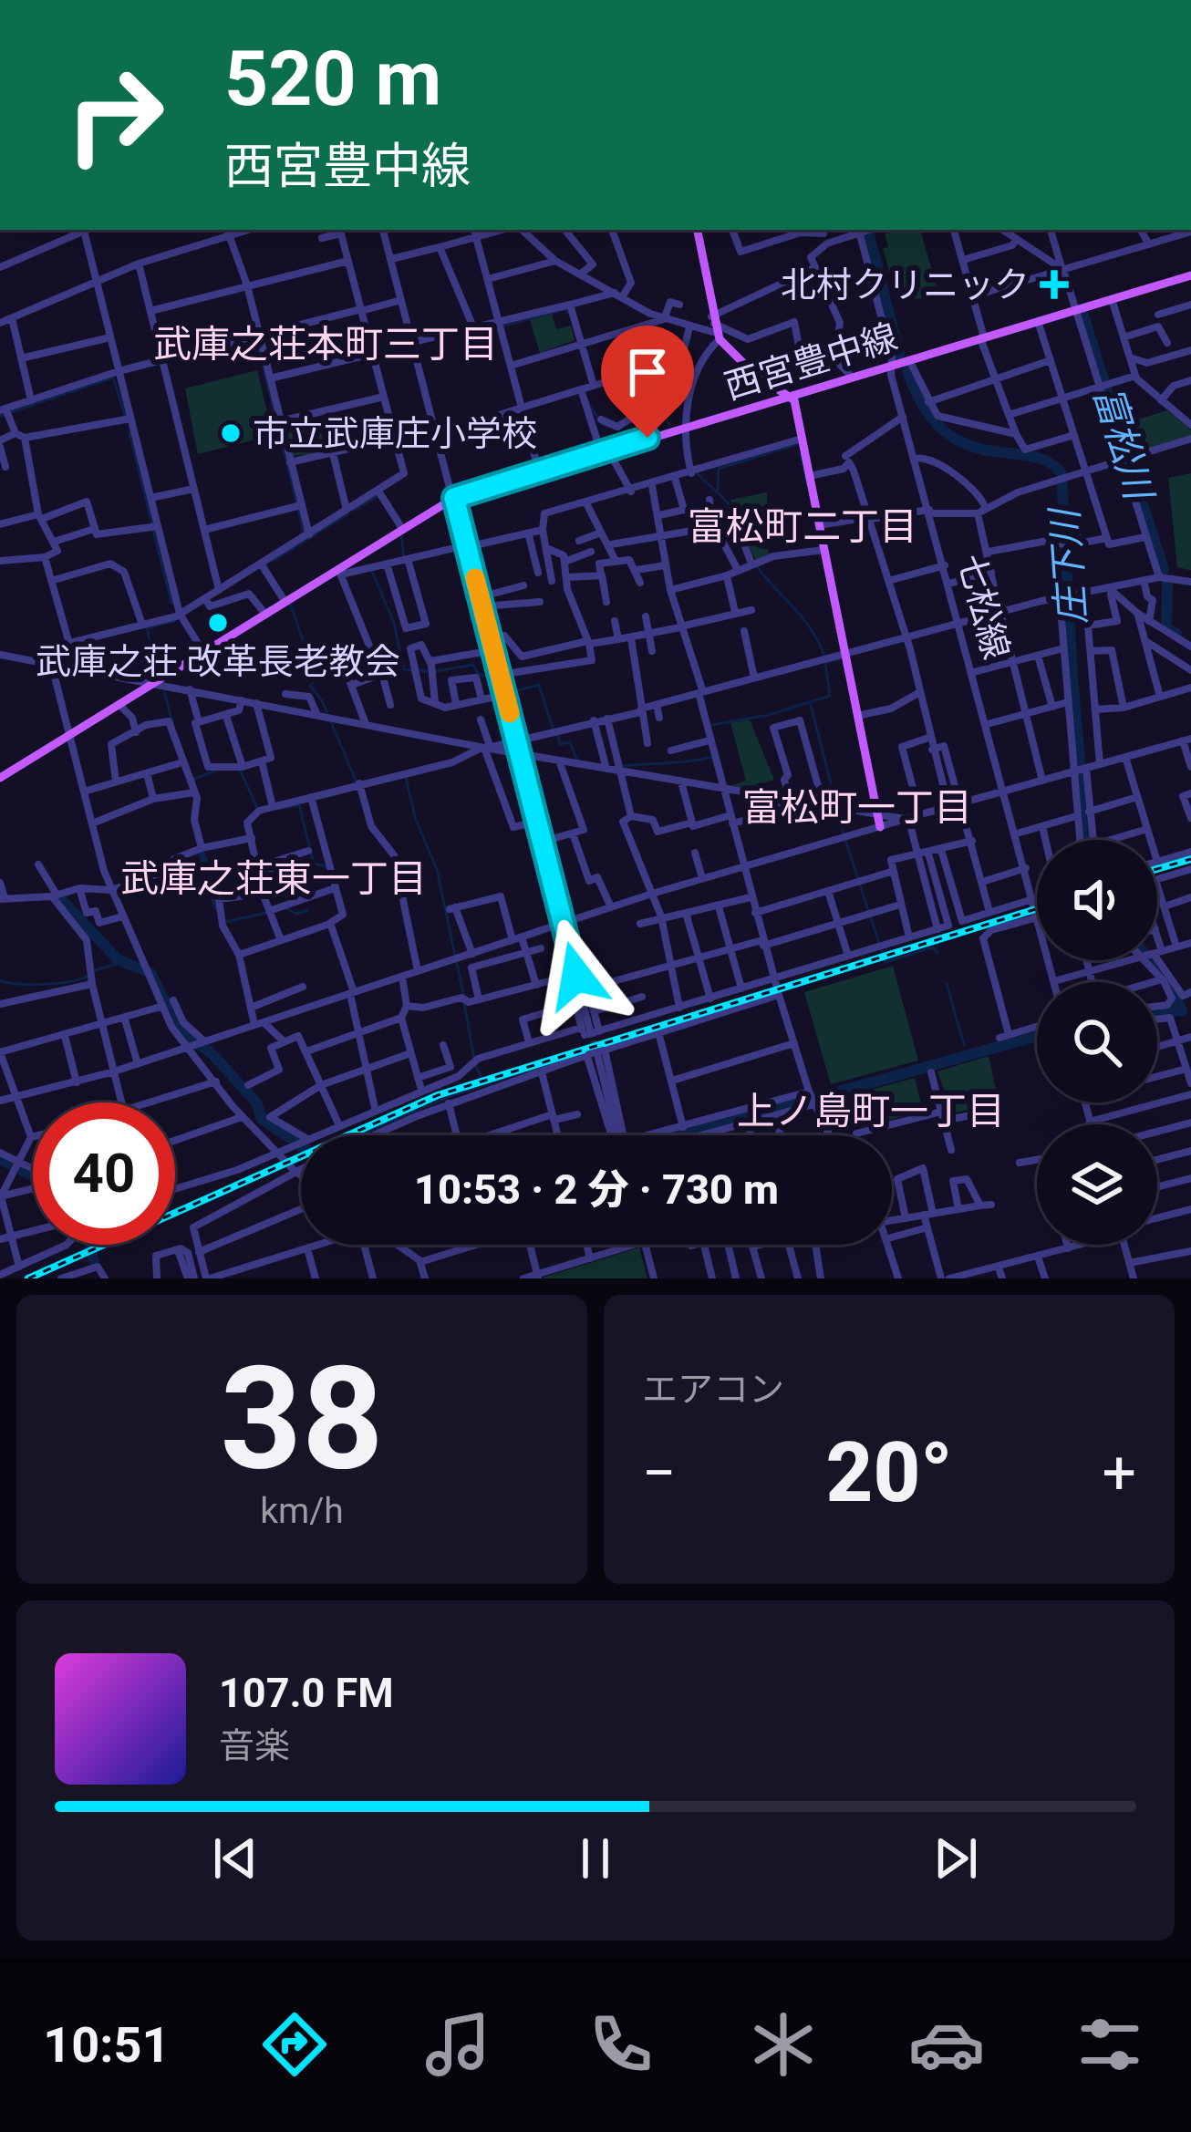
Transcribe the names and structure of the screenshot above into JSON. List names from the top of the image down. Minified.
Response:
{"streets":{"main road":["西宮豊中線"],"street":["七松線"]},"crossings":[["西宮豊中線","七松線"]],"districts":["武庫之荘本町三丁目","富松町二丁目","富松町一丁目","武庫之荘東一丁目","上ノ島町一丁目"],"water":["富松川","庄下川"],"places":{"health":["北村クリニック"],"other":["市立武庫庄小学校","武庫之荘 改革長老教会"]},"page":{"turn":["520 m","西宮豊中線"],"limit":"40","trip":"10:53 · 2 分 · 730 m","tile":[["38","km/h"],"エアコン"],"heat":["−","20°","+"],"song":["107.0 FM","音楽"],"tabs":"10:51"}}
